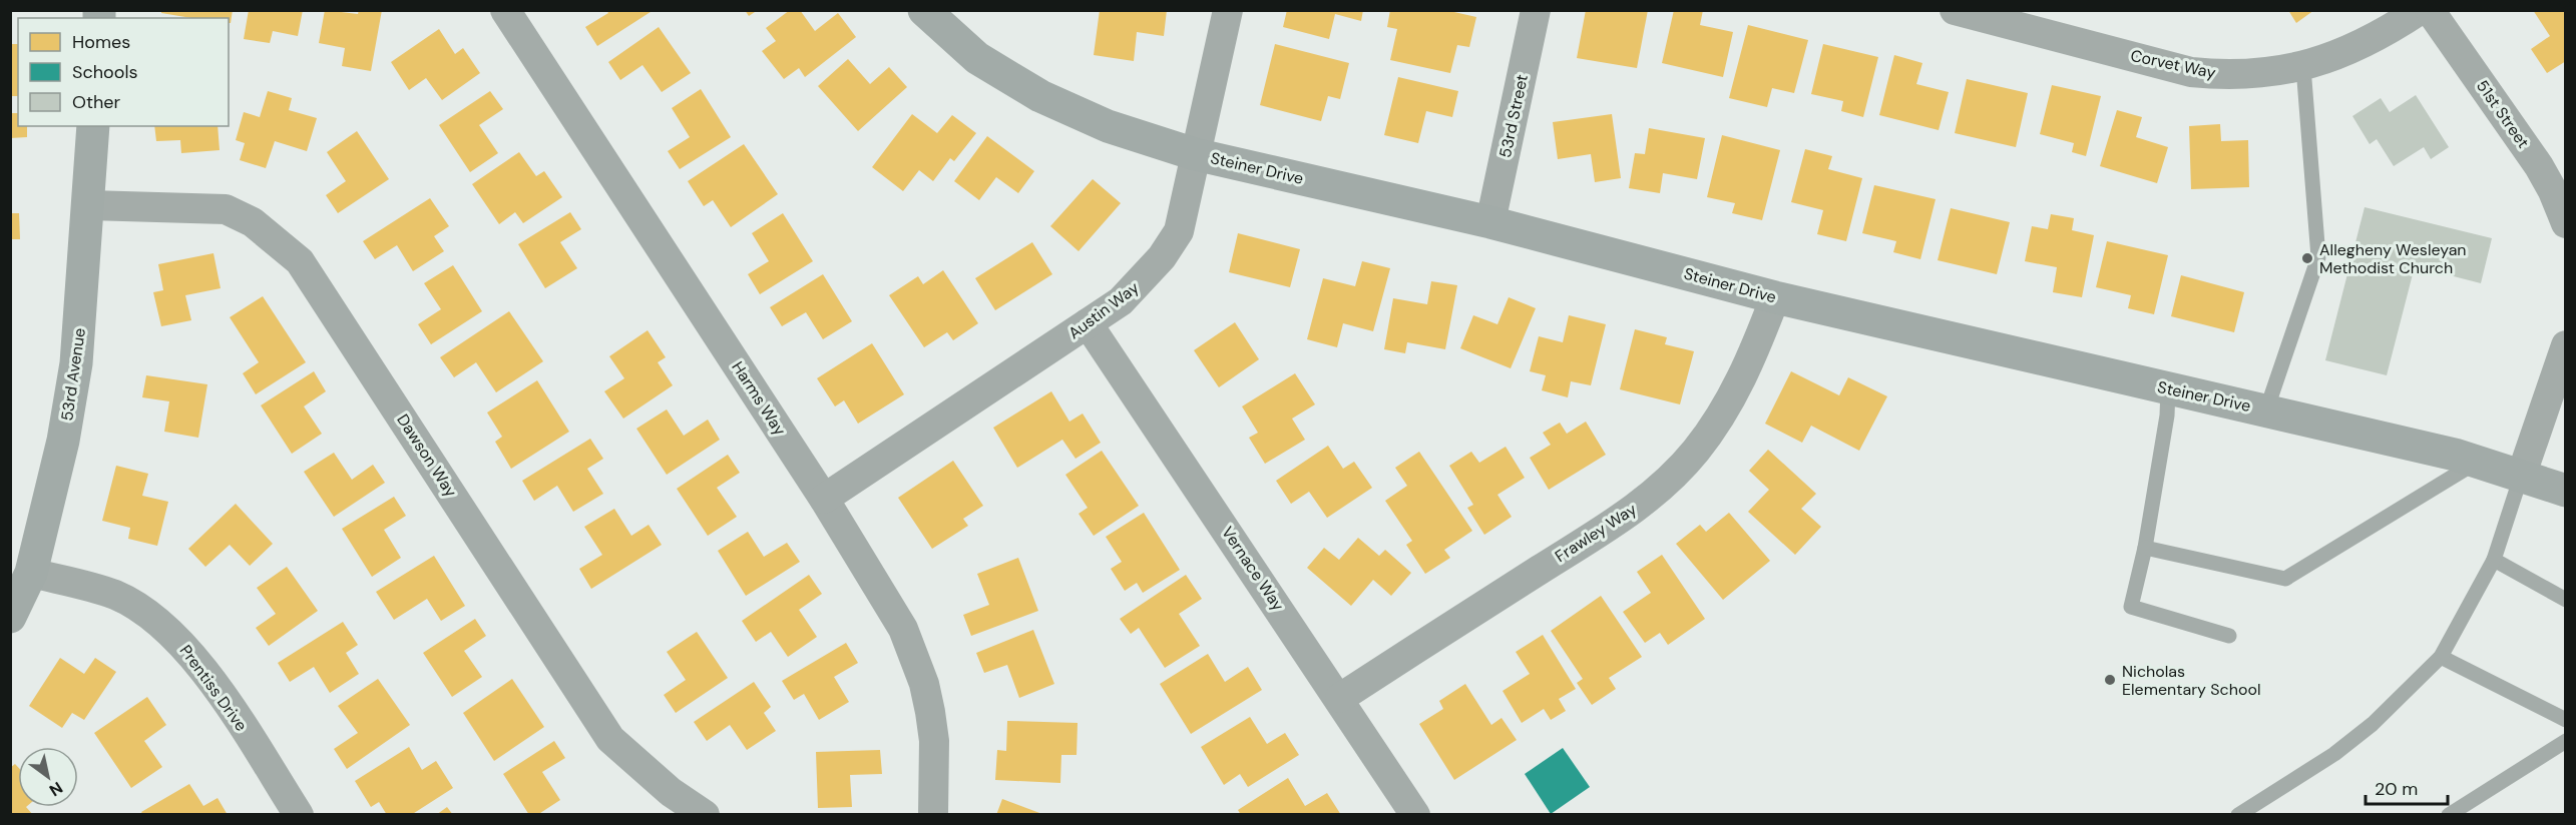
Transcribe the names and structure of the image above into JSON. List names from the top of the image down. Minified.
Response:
{"streets":{"street":["Corvet Way","51st Street","53rd Street","Steiner Drive","Austin Way","53rd Avenue","Harms Way","Dawson Way","Frawley Way","Vernace Way","Prentiss Drive"]},"crossings":[["53rd Street","Steiner Drive"],["Steiner Drive","Austin Way"],["Steiner Drive","Frawley Way"],["Austin Way","Harms Way"],["Austin Way","Vernace Way"],["53rd Avenue","Dawson Way"],["53rd Avenue","Prentiss Drive"],["Frawley Way","Vernace Way"]],"places":["Allegheny Wesleyan Methodist Church","Nicholas Elementary School"],"legend":["Homes","Schools","Other"],"scale_bar":"20 m","north":"bottom right"}
